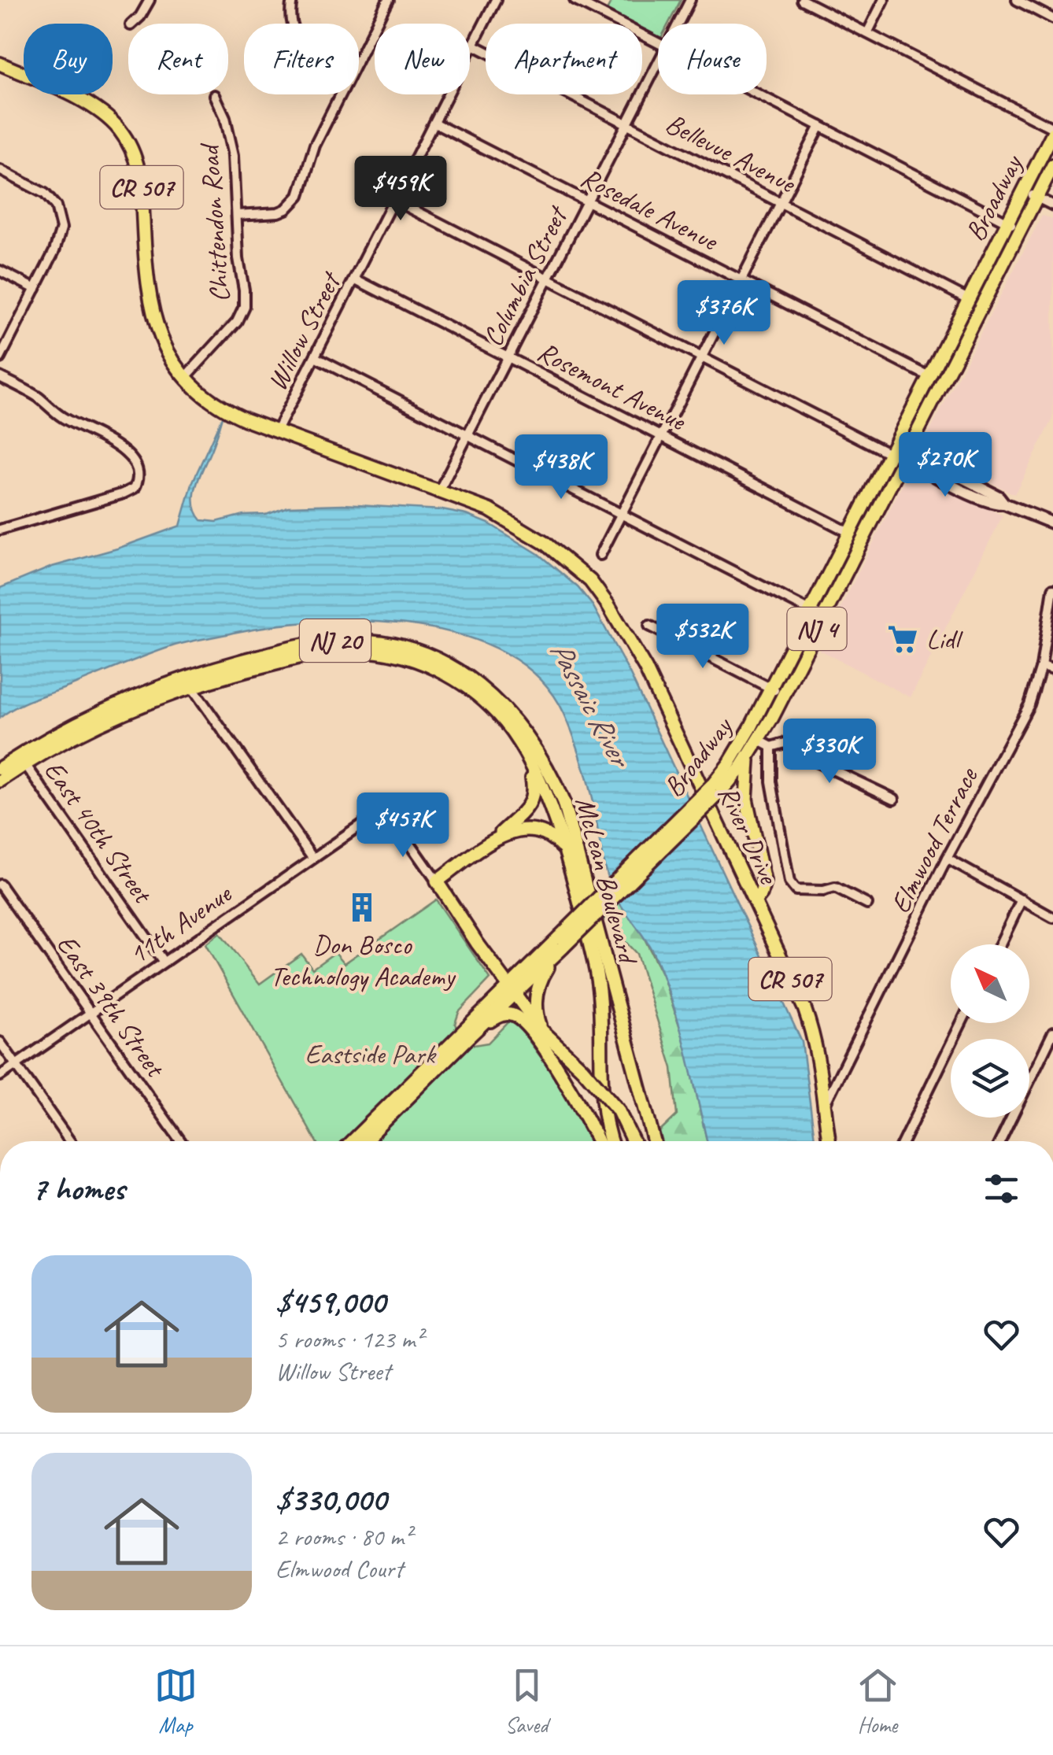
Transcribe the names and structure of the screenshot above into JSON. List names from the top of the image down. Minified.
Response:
{"streets":{"main road":["CR 507","Broadway","NJ 4","NJ 20","River Drive","McLean Boulevard"],"street":["Bellevue Avenue","Rosedale Avenue","Chittendon Road","Columbia Street","Willow Street","Rosemont Avenue","East 40th Street","Elmwood Terrace","11th Avenue","East 39th Street"]},"crossings":[["Bellevue Avenue","Broadway"],["Bellevue Avenue","Columbia Street"],["Bellevue Avenue","Willow Street"],["CR 507","Chittendon Road"],["CR 507","Willow Street"],["CR 507","River Drive"],["Broadway","Rosedale Avenue"],["Broadway","Rosemont Avenue"],["Rosedale Avenue","Columbia Street"],["Rosedale Avenue","Willow Street"],["Columbia Street","Rosemont Avenue"],["Columbia Street","River Drive"],["Willow Street","Rosemont Avenue"],["Willow Street","River Drive"],["East 40th Street","McLean Boulevard"],["East 40th Street","11th Avenue"],["River Drive","Elmwood Terrace"],["11th Avenue","East 39th Street"]],"water":["Passaic River"],"parks":["Eastside Park"],"places":{"supermarket":["Lidl"],"building":["Don Bosco Technology Academy"]},"north":"top left","page":{"chip":["Buy","Rent","Filters","New","Apartment","House"],"price":["$459K","$376K","$270K","$438K","$532K","$330K","$457K"],"heading":"7 homes","list":[{"name":"$459,000","note":"5 rooms · 123 m² · Willow Street"},{"name":"$330,000","note":"2 rooms · 80 m² · Elmwood Court"}],"tabs":["Map","Saved","Home"]}}
